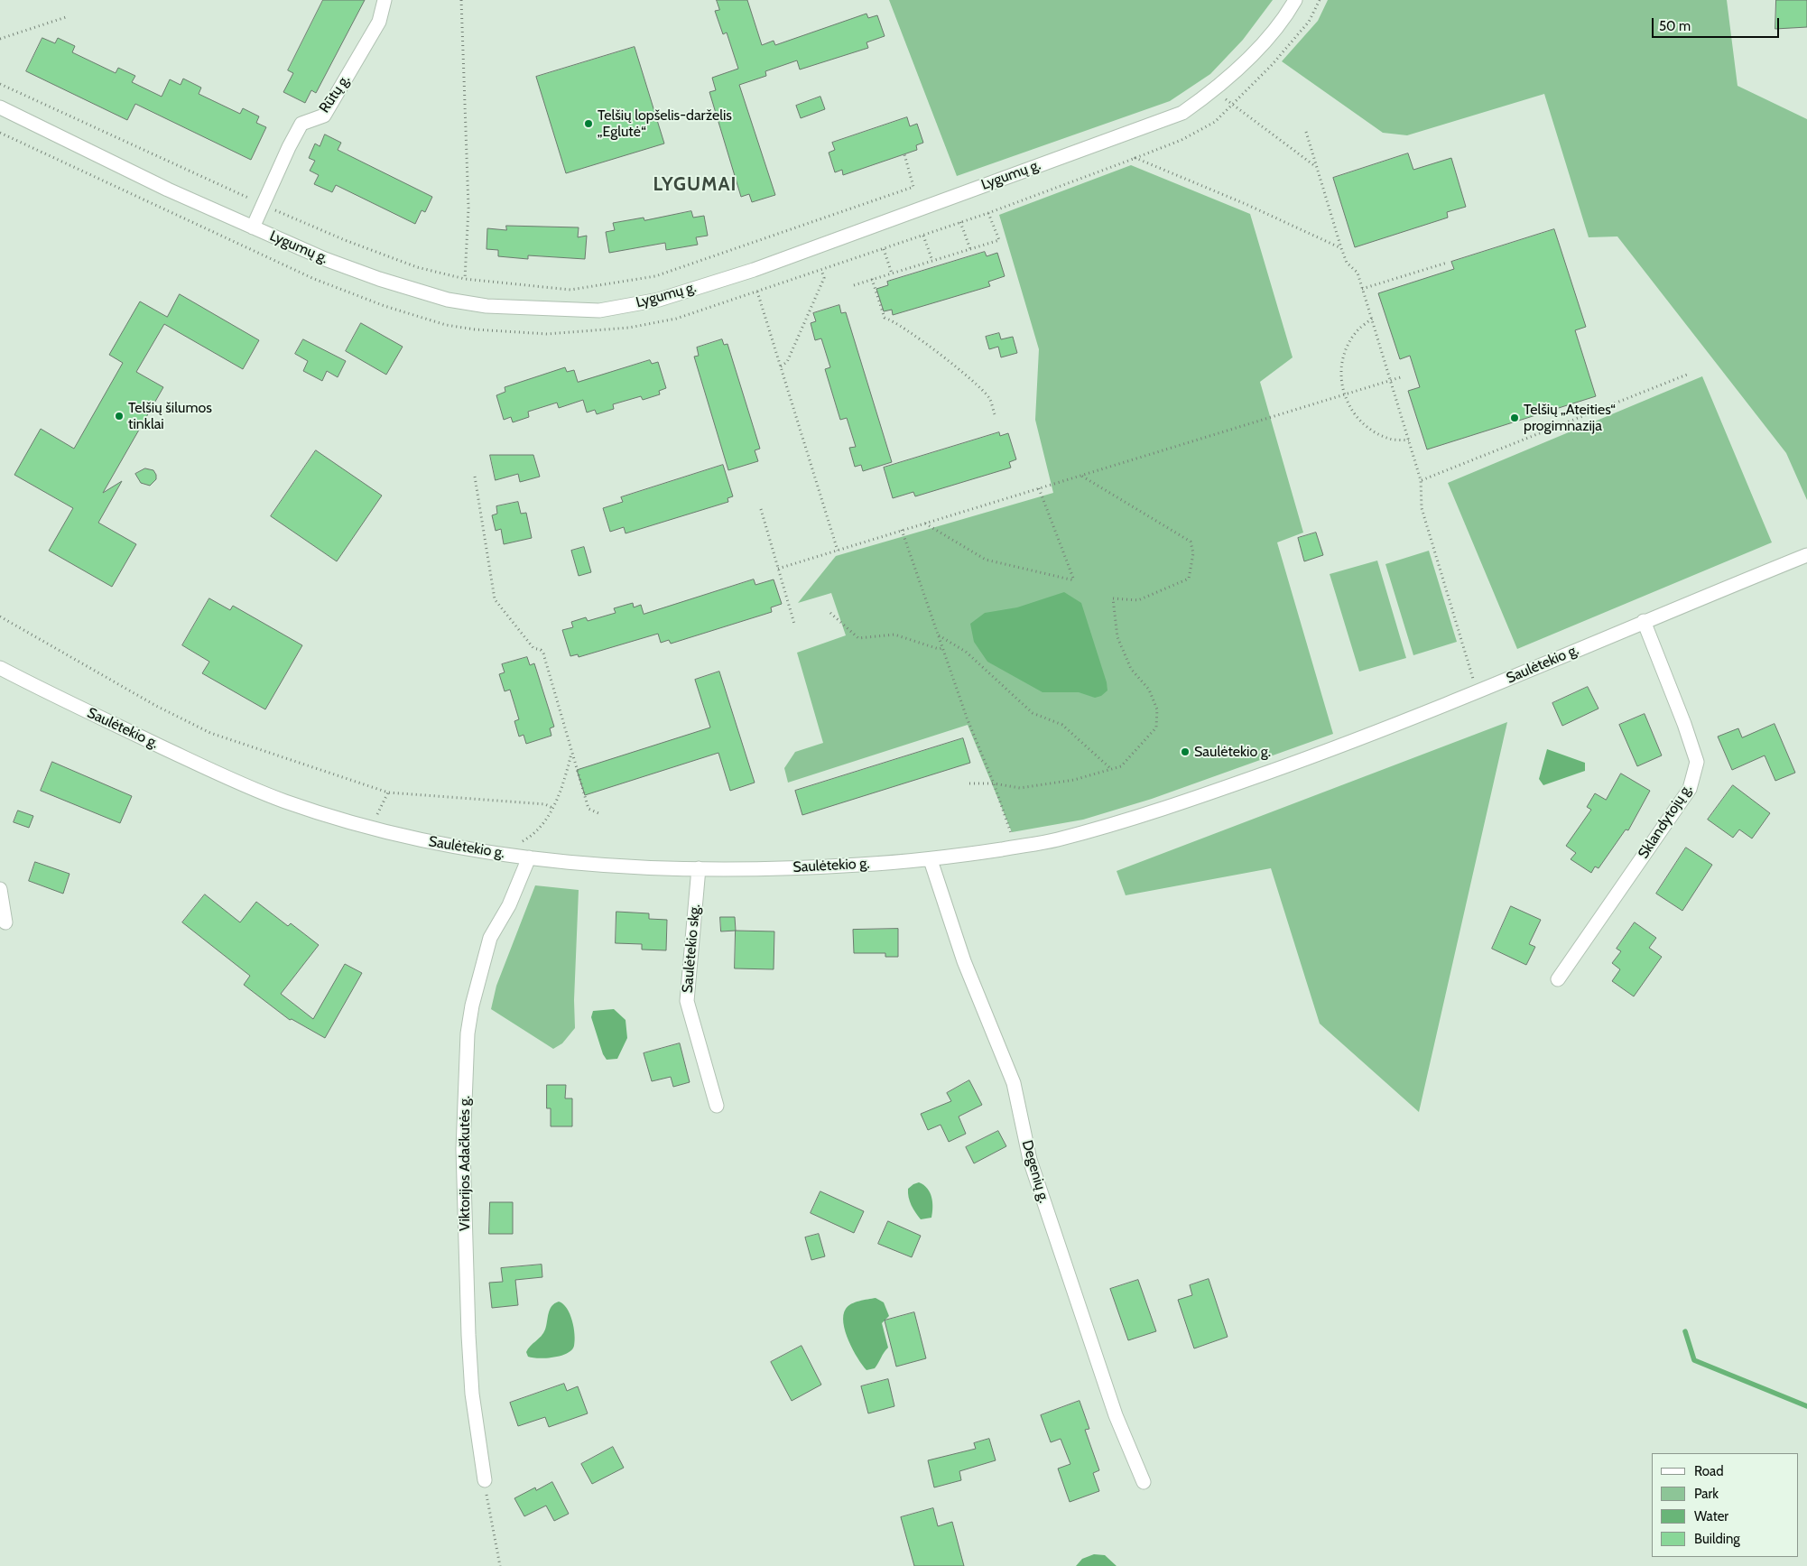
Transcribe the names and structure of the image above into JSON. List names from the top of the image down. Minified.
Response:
{"streets":{"street":["Rūtų g.","Lygumų g.","Saulėtekio g.","Sklandytojų g.","Saulėtekio skg.","Viktorijos Adačkutės g.","Degenių g."]},"crossings":[["Rūtų g.","Lygumų g."],["Saulėtekio g.","Sklandytojų g."],["Saulėtekio g.","Saulėtekio skg."],["Saulėtekio g.","Viktorijos Adačkutės g."],["Saulėtekio g.","Degenių g."]],"districts":["LYGUMAI"],"places":["Telšių lopšelis-darželis „Eglutė“","Telšių šilumos tinklai","Telšių „Ateities“ progimnazija","Saulėtekio g."],"legend":["Road","Park","Water","Building"],"scale_bar":"50 m"}
